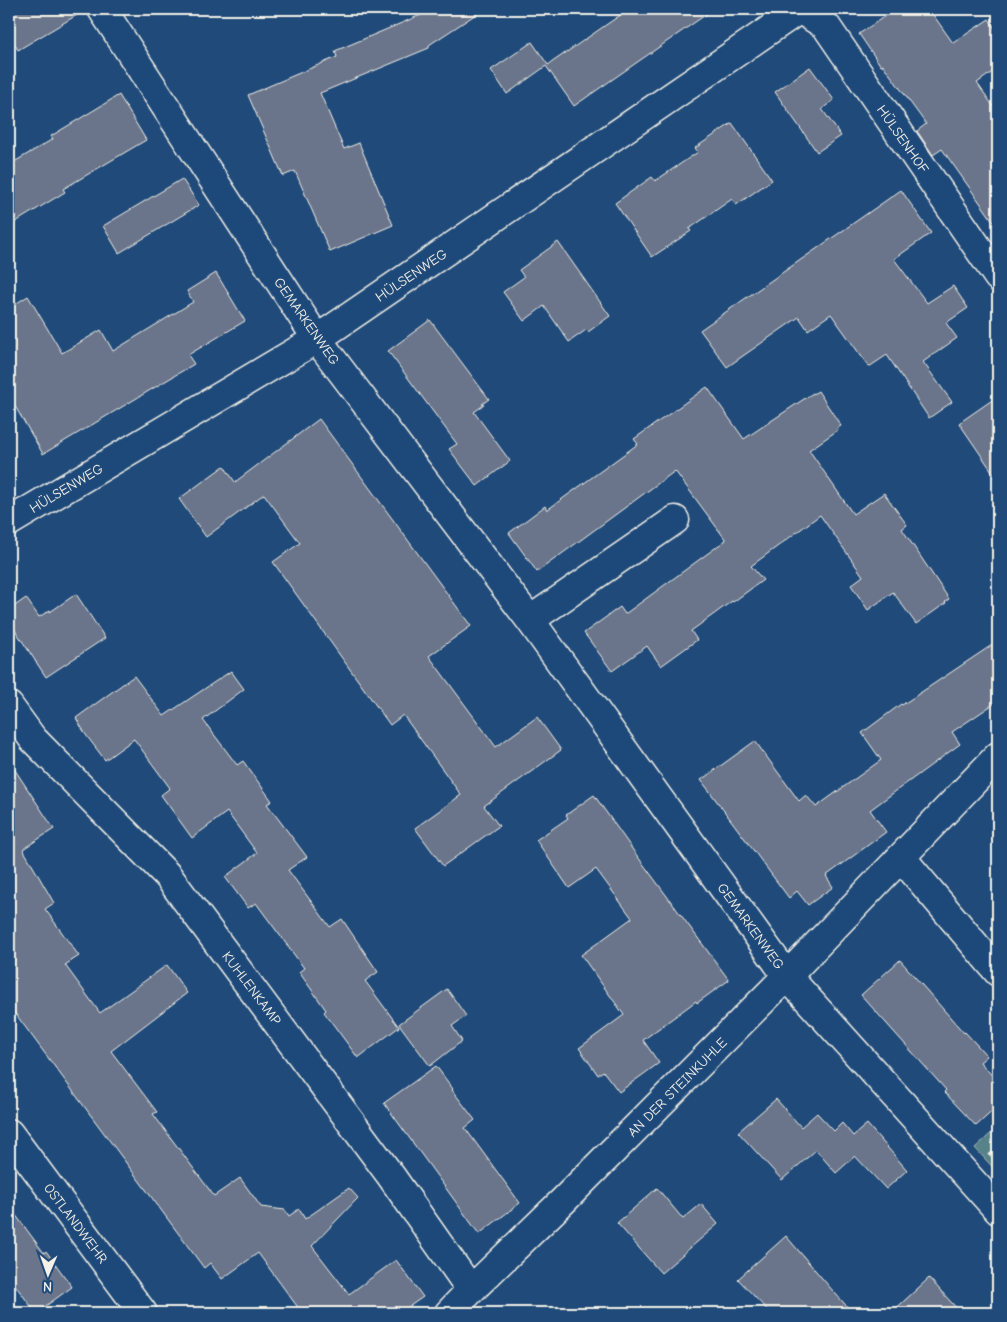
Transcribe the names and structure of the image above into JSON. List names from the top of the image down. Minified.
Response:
{"streets":{"street":["HÜLSENHOF","HÜLSENWEG","GEMARKENWEG","KUHLENKAMP","AN DER STEINKUHLE","OSTLANDWEHR"]},"crossings":[["HÜLSENHOF","HÜLSENWEG"],["HÜLSENWEG","GEMARKENWEG"],["GEMARKENWEG","AN DER STEINKUHLE"],["KUHLENKAMP","AN DER STEINKUHLE"]],"north":"bottom"}
